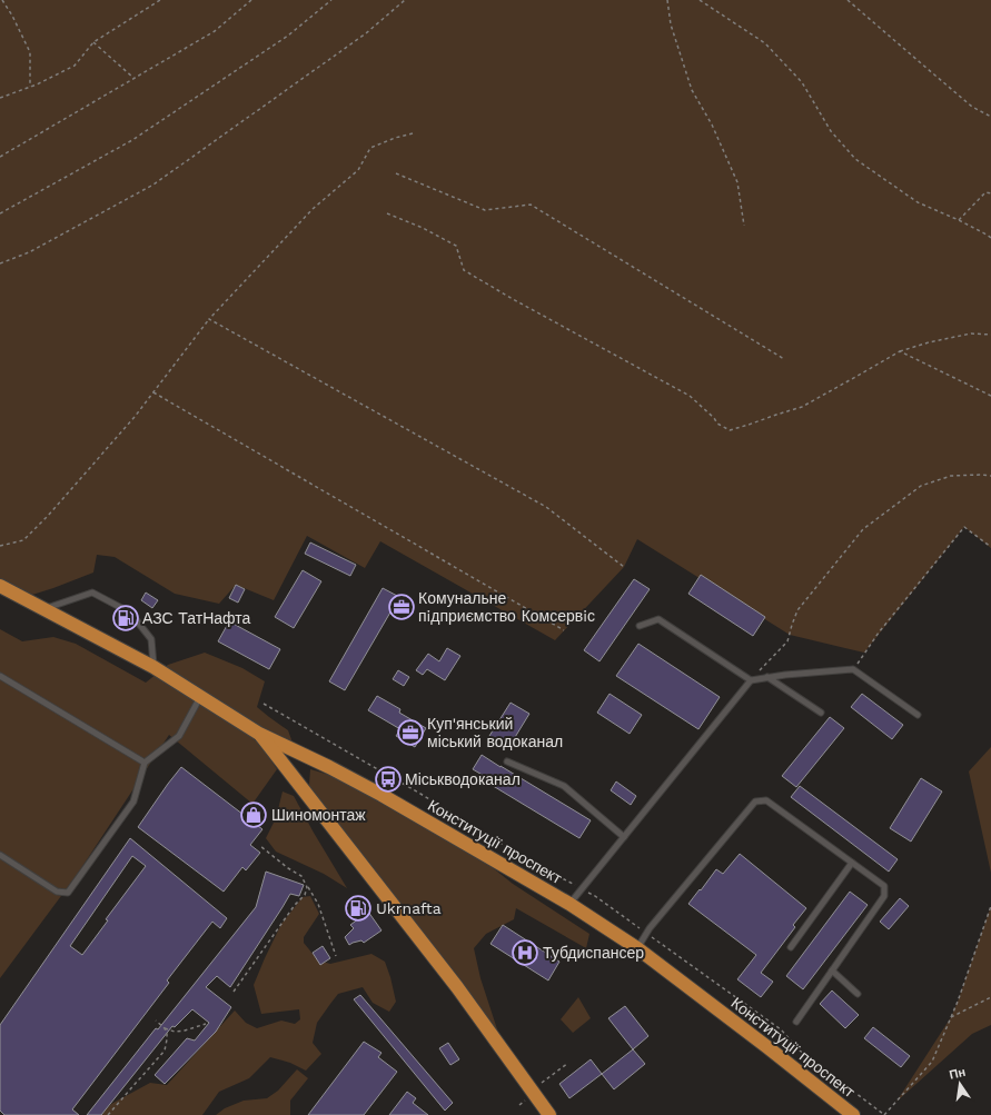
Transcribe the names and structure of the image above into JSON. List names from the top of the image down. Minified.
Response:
{"streets":{"main road":["Конституції проспект"]},"places":{"office":["Комунальне пiдприємство Комсервiс","Куп'янський міський водоканал"],"fuel station":["АЗС ТатНафта","Ukrnafta"],"bus stop":["Міськводоканал"],"shop":["Шиномонтаж"],"hospital":["Тубдиспансер"]},"north":"top"}
